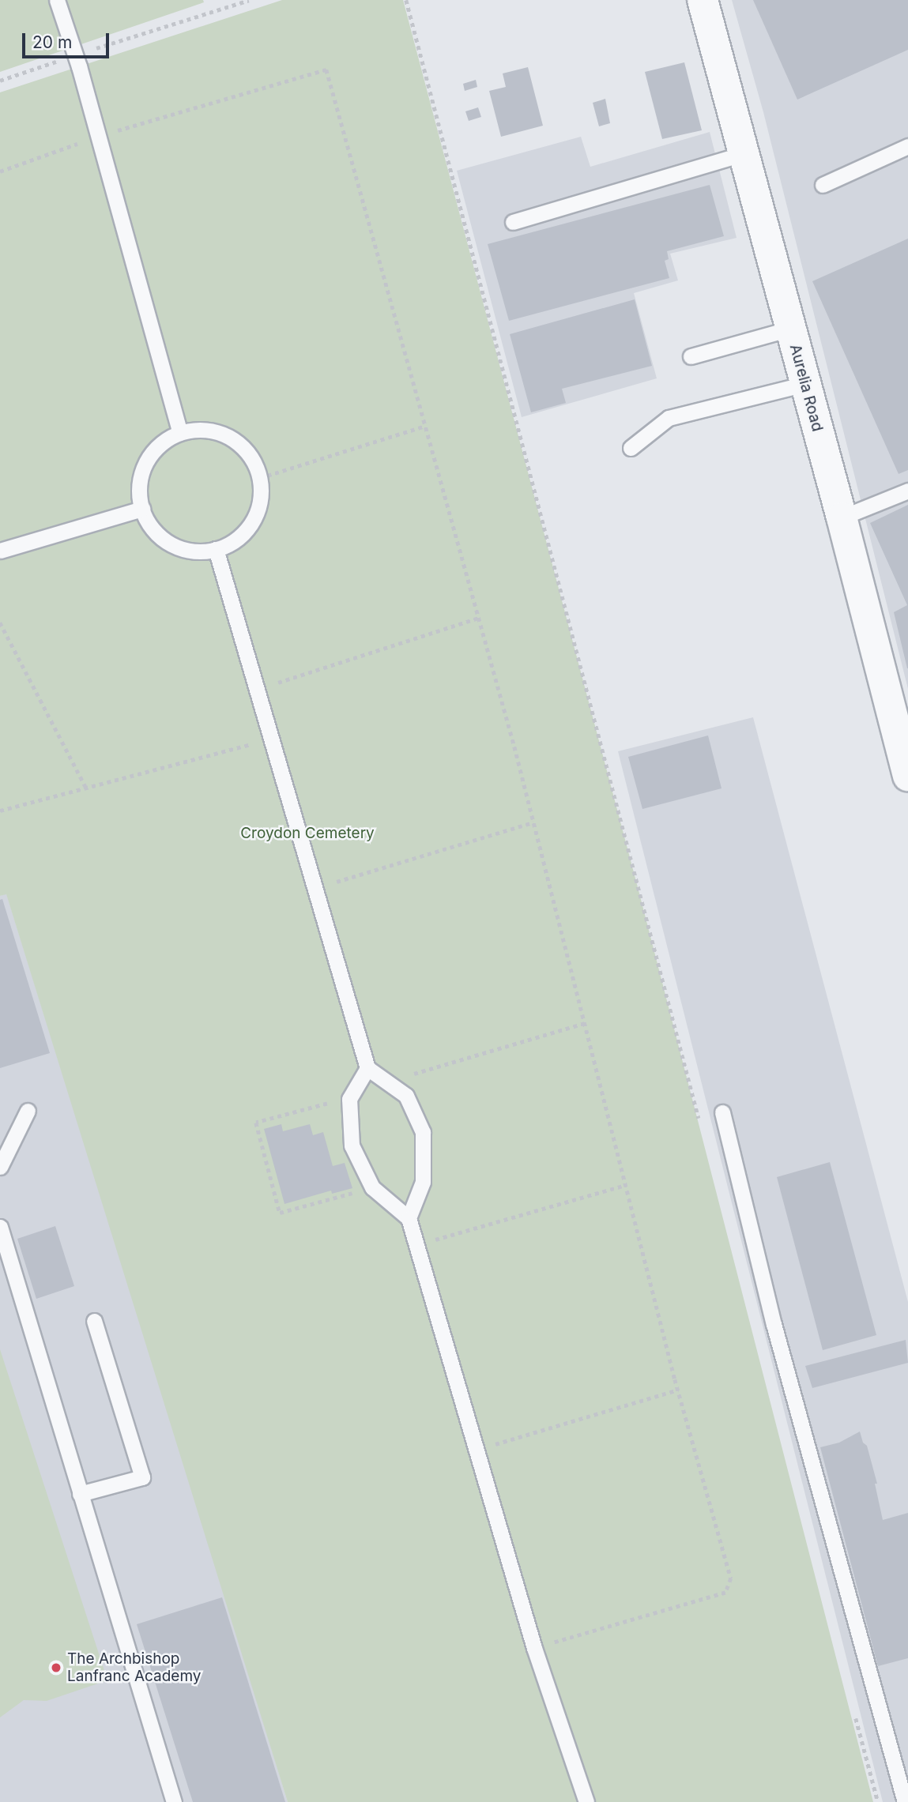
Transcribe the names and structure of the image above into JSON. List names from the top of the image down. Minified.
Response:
{"streets":{"street":["Aurelia Road"]},"parks":["Croydon Cemetery"],"places":["The Archbishop Lanfranc Academy"],"scale_bar":"20 m"}
